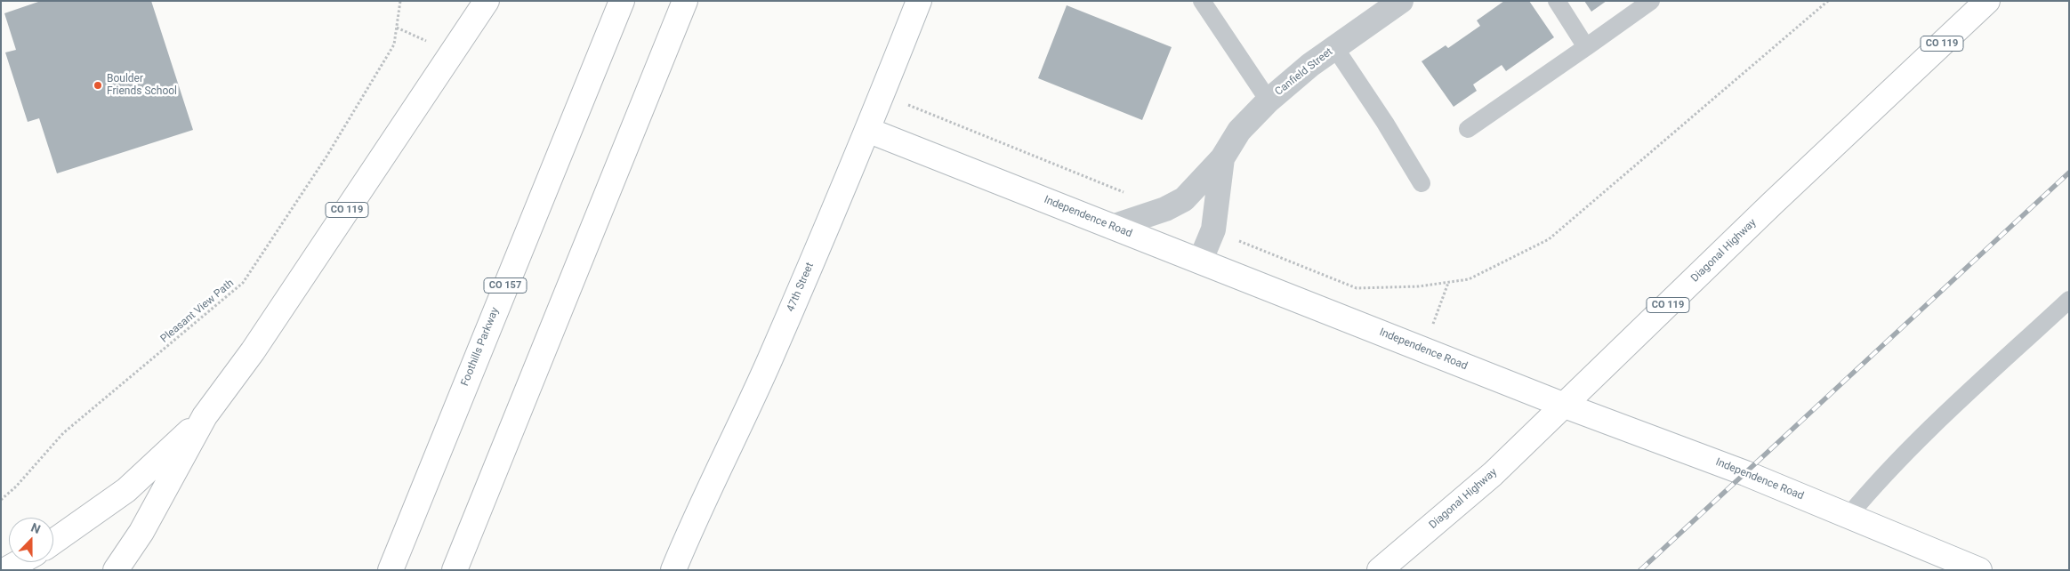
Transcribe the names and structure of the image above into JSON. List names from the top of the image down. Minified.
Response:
{"streets":{"main road":["CO 119","Independence Road","Diagonal Highway","CO 157","47th Street","Foothills Parkway"],"street":["Canfield Street"],"path":["Pleasant View Path"]},"crossings":[["Canfield Street","Independence Road"],["Independence Road","Diagonal Highway"],["Independence Road","47th Street"]],"places":["Boulder Friends School"],"north":"top"}
